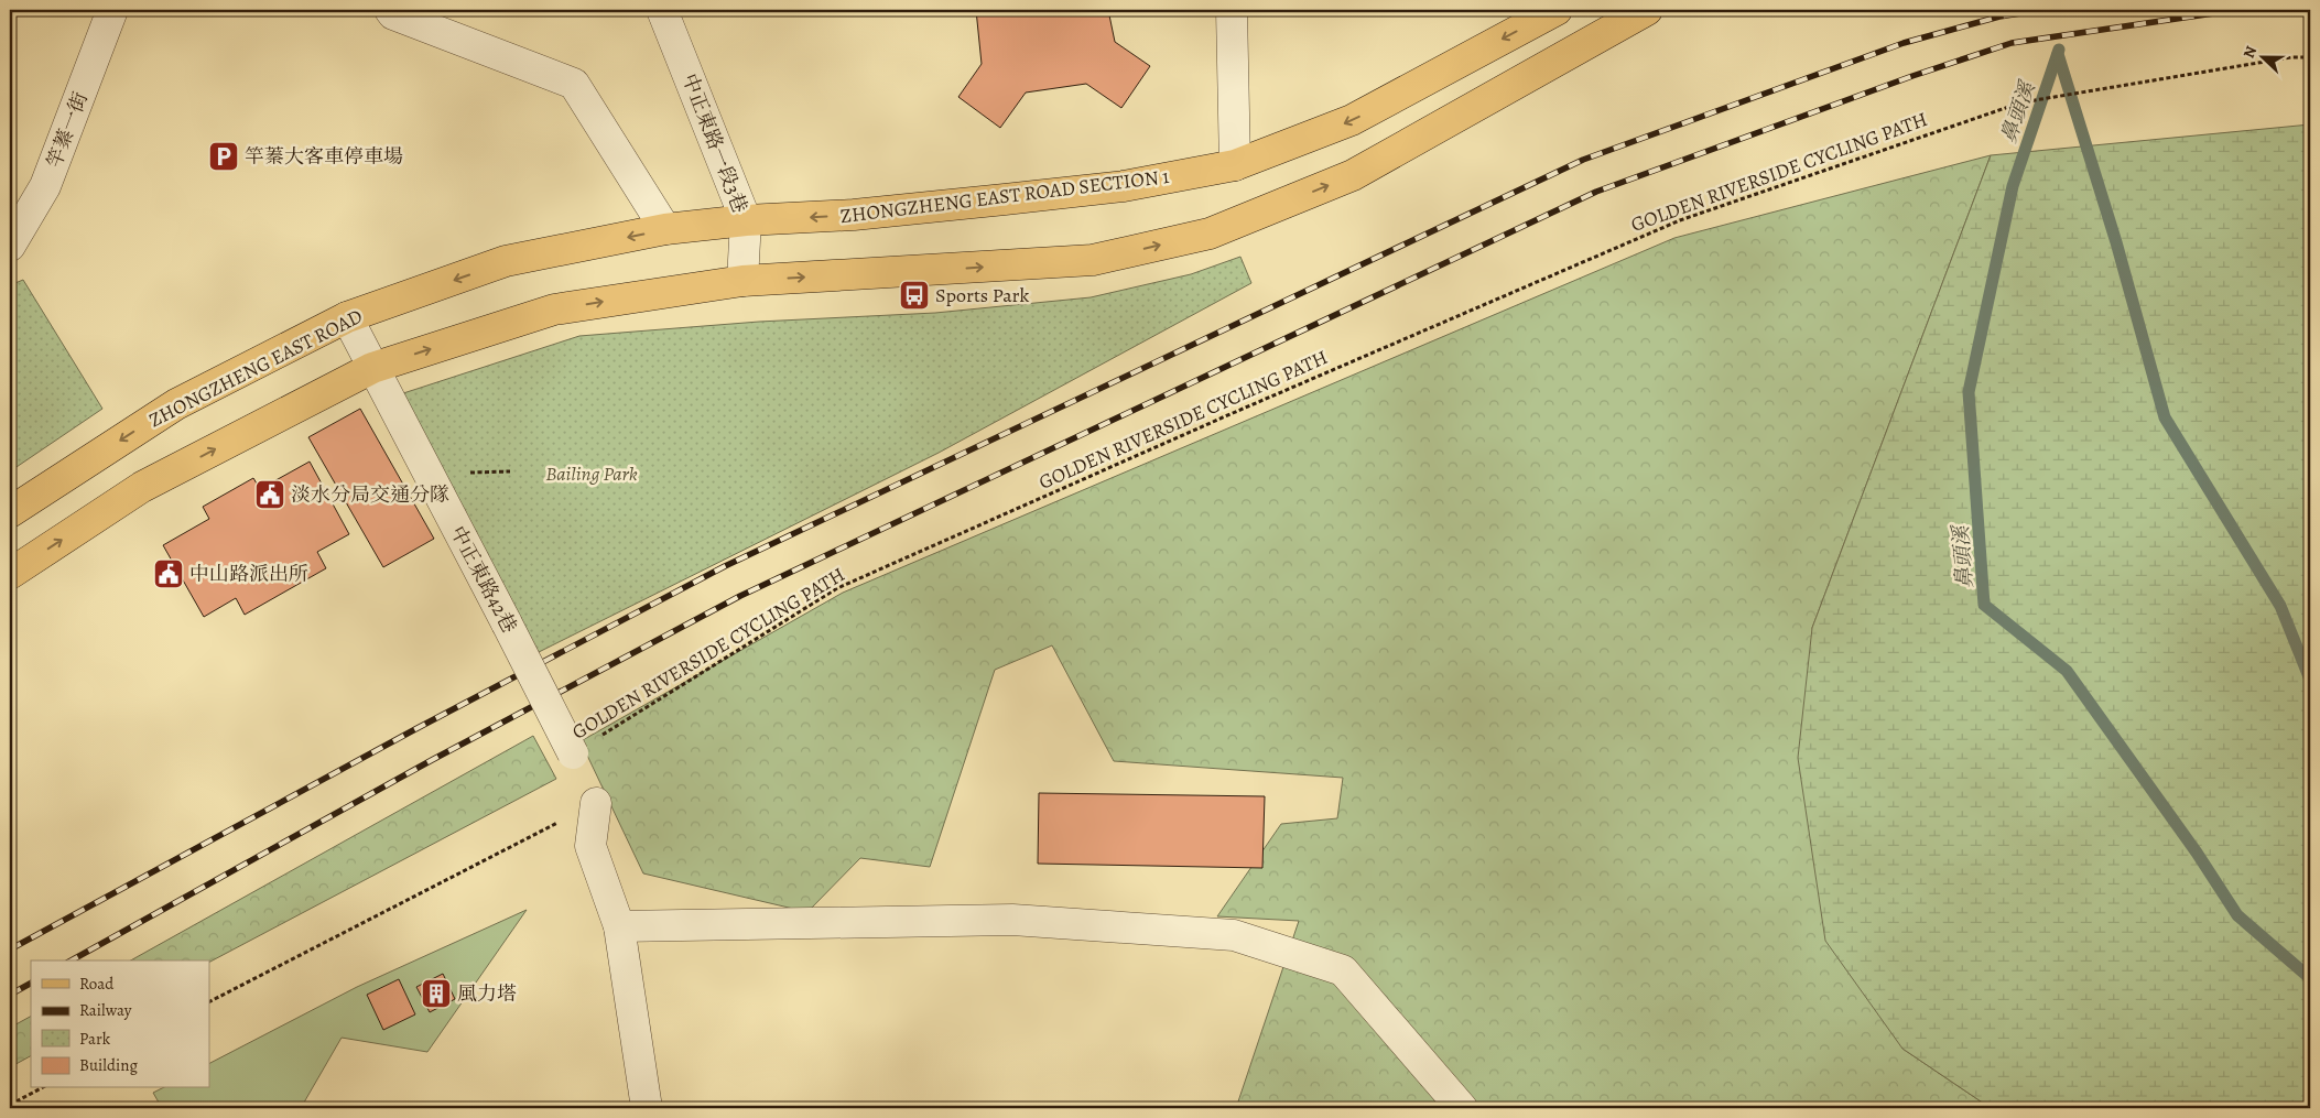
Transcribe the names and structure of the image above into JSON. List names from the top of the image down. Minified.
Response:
{"streets":{"main road":["ZHONGZHENG EAST ROAD SECTION 1","ZHONGZHENG EAST ROAD"],"street":["竿蓁一街","中正東路一段3巷","中正東路42巷"],"path":["GOLDEN RIVERSIDE CYCLING PATH"]},"crossings":[["中正東路一段3巷","ZHONGZHENG EAST ROAD SECTION 1"],["中正東路一段3巷","ZHONGZHENG EAST ROAD"],["GOLDEN RIVERSIDE CYCLING PATH","中正東路42巷"],["ZHONGZHENG EAST ROAD SECTION 1","ZHONGZHENG EAST ROAD"],["ZHONGZHENG EAST ROAD","中正東路42巷"]],"water":["鼻頭溪"],"parks":["Bailing Park"],"places":{"parking":["竿蓁大客車停車場"],"bus stop":["Sports Park"],"public building":["淡水分局交通分隊","中山路派出所"],"building":["風力塔"]},"legend":["Road","Railway","Park","Building"],"north":"left"}
